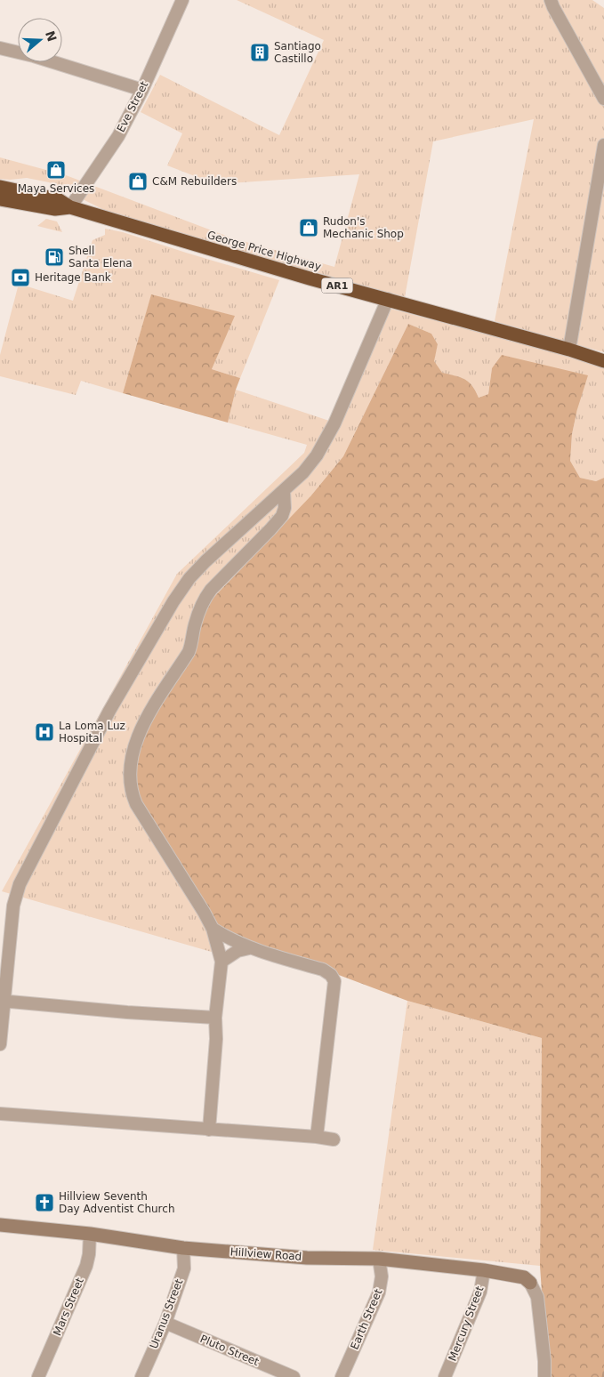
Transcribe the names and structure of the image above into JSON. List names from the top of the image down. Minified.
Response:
{"streets":{"highway":["George Price Highway","AR1"],"street":["Eve Street","Hillview Road","Mars Street","Uranus Street","Earth Street","Mercury Street","Pluto Street"]},"crossings":[["Eve Street","George Price Highway"],["Hillview Road","Mars Street"],["Hillview Road","Uranus Street"],["Hillview Road","Earth Street"],["Hillview Road","Mercury Street"],["Uranus Street","Pluto Street"]],"places":{"building":["Santiago Castillo"],"shop":["Maya Services","C&M Rebuilders","Rudon's Mechanic Shop"],"fuel station":["Shell Santa Elena"],"bank":["Heritage Bank"],"hospital":["La Loma Luz Hospital"],"church":["Hillview Seventh Day Adventist Church"]},"north":"right"}
